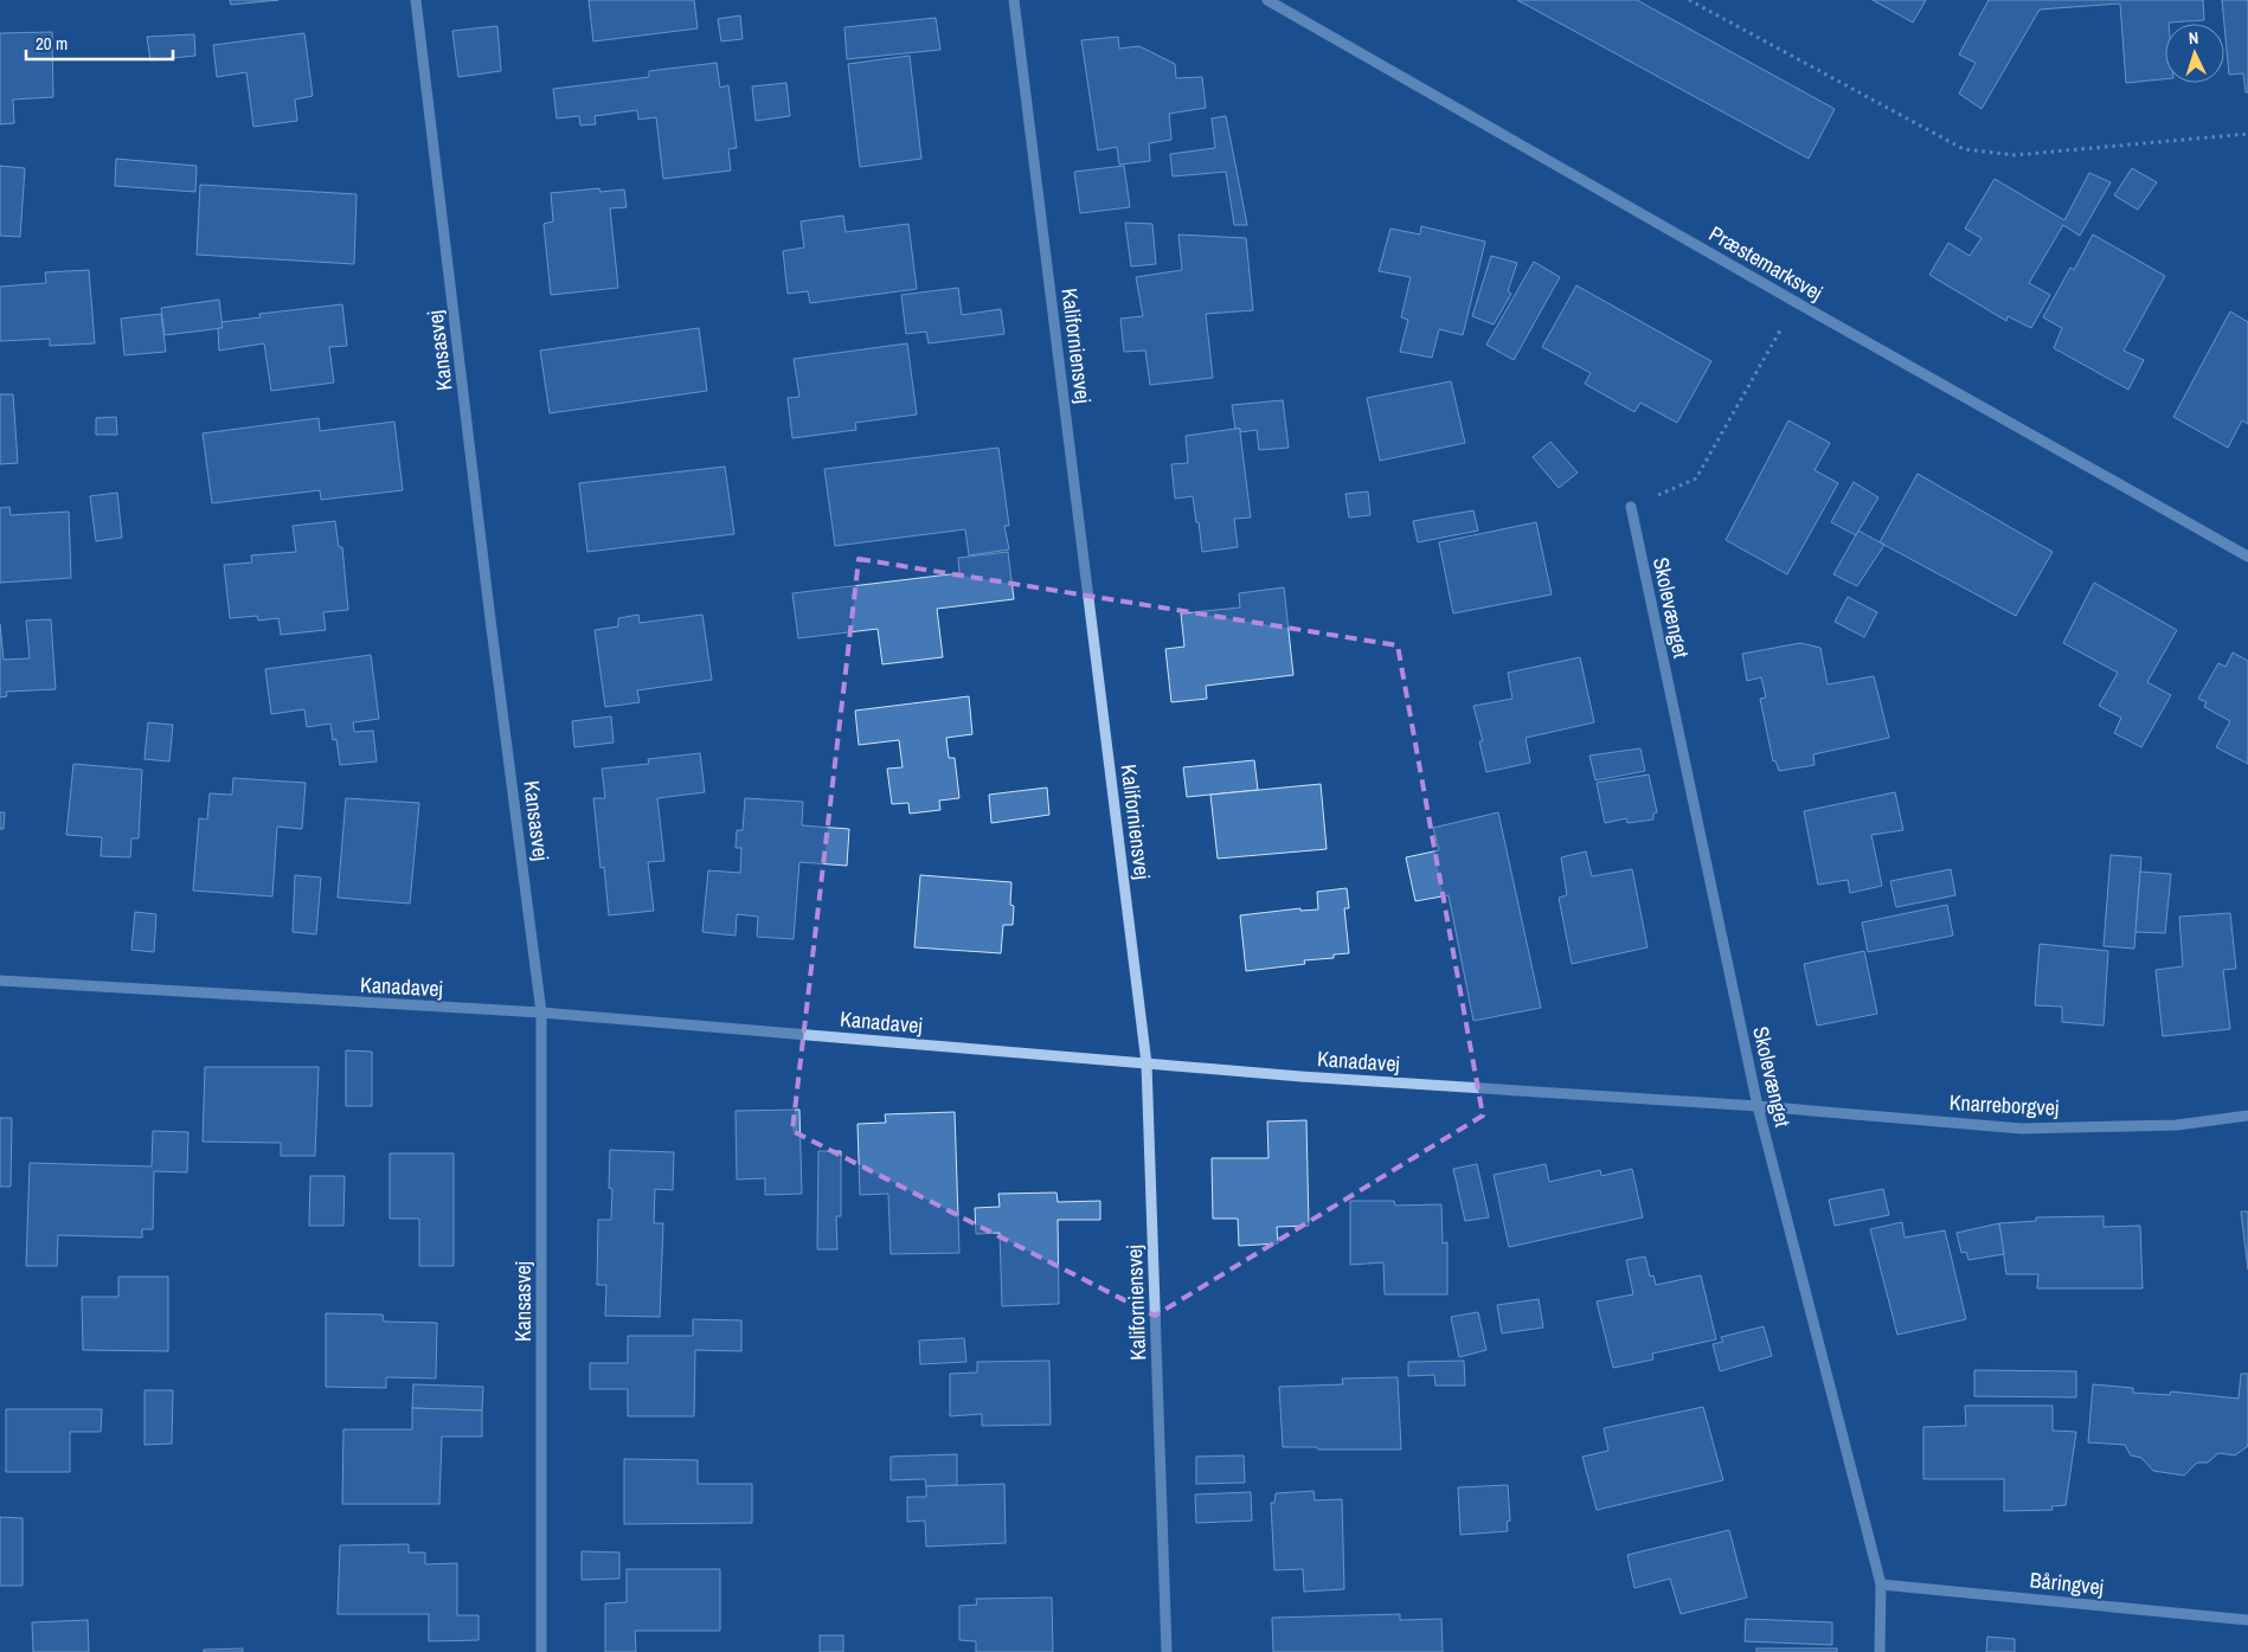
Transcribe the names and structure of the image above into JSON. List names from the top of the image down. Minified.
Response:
{"streets":{"street":["Præstemarksvej","Kaliforniensvej","Kansasvej","Skolevænget","Kanadavej","Knarreborgvej","Båringvej"]},"crossings":[["Kaliforniensvej","Kanadavej"],["Kansasvej","Kanadavej"],["Skolevænget","Kanadavej"],["Skolevænget","Knarreborgvej"],["Skolevænget","Båringvej"],["Kanadavej","Knarreborgvej"]],"scale_bar":"20 m","north":"top"}
